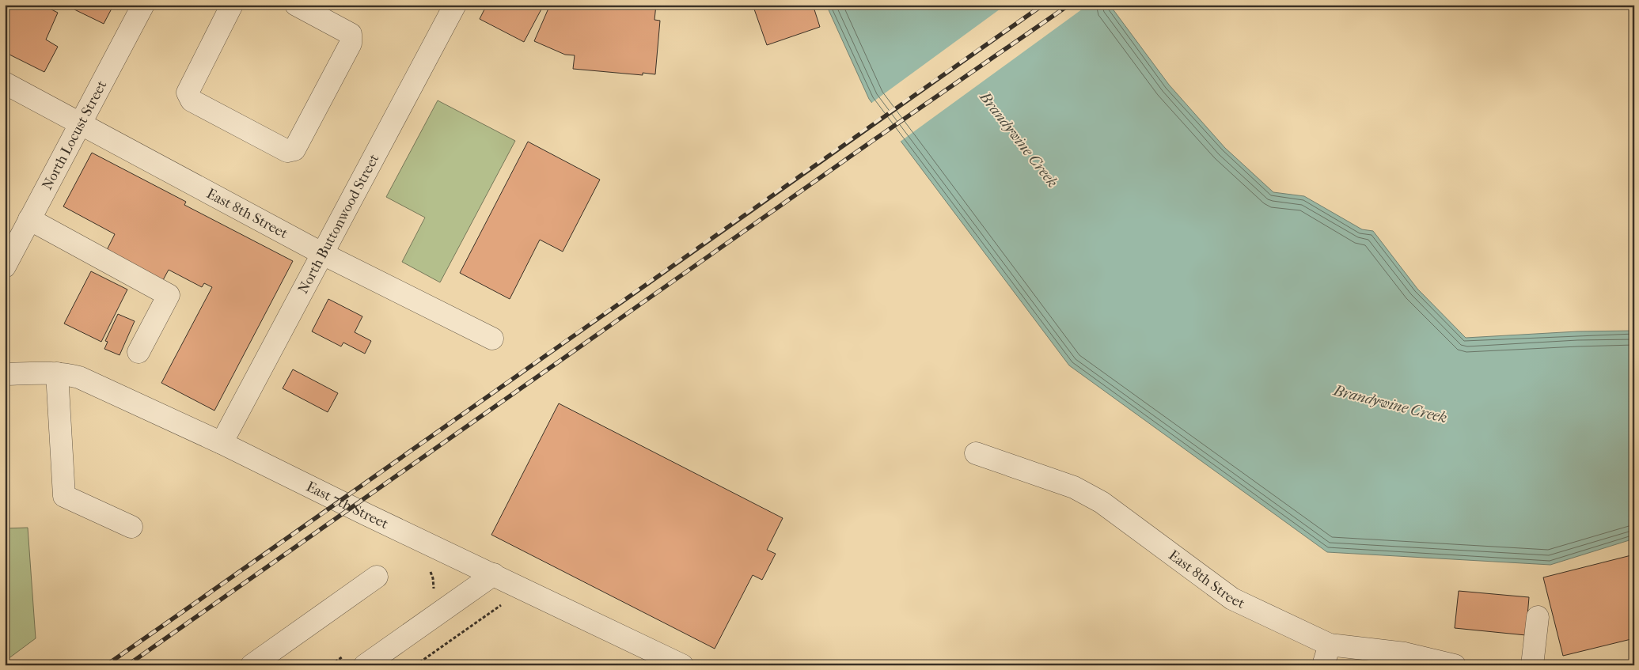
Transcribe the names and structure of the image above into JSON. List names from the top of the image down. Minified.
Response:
{"streets":{"street":["North Locust Street","East 8th Street","North Buttonwood Street","East 7th Street"]},"crossings":[["North Locust Street","East 8th Street"],["East 8th Street","North Buttonwood Street"],["North Buttonwood Street","East 7th Street"]],"water":["Brandywine Creek"]}
